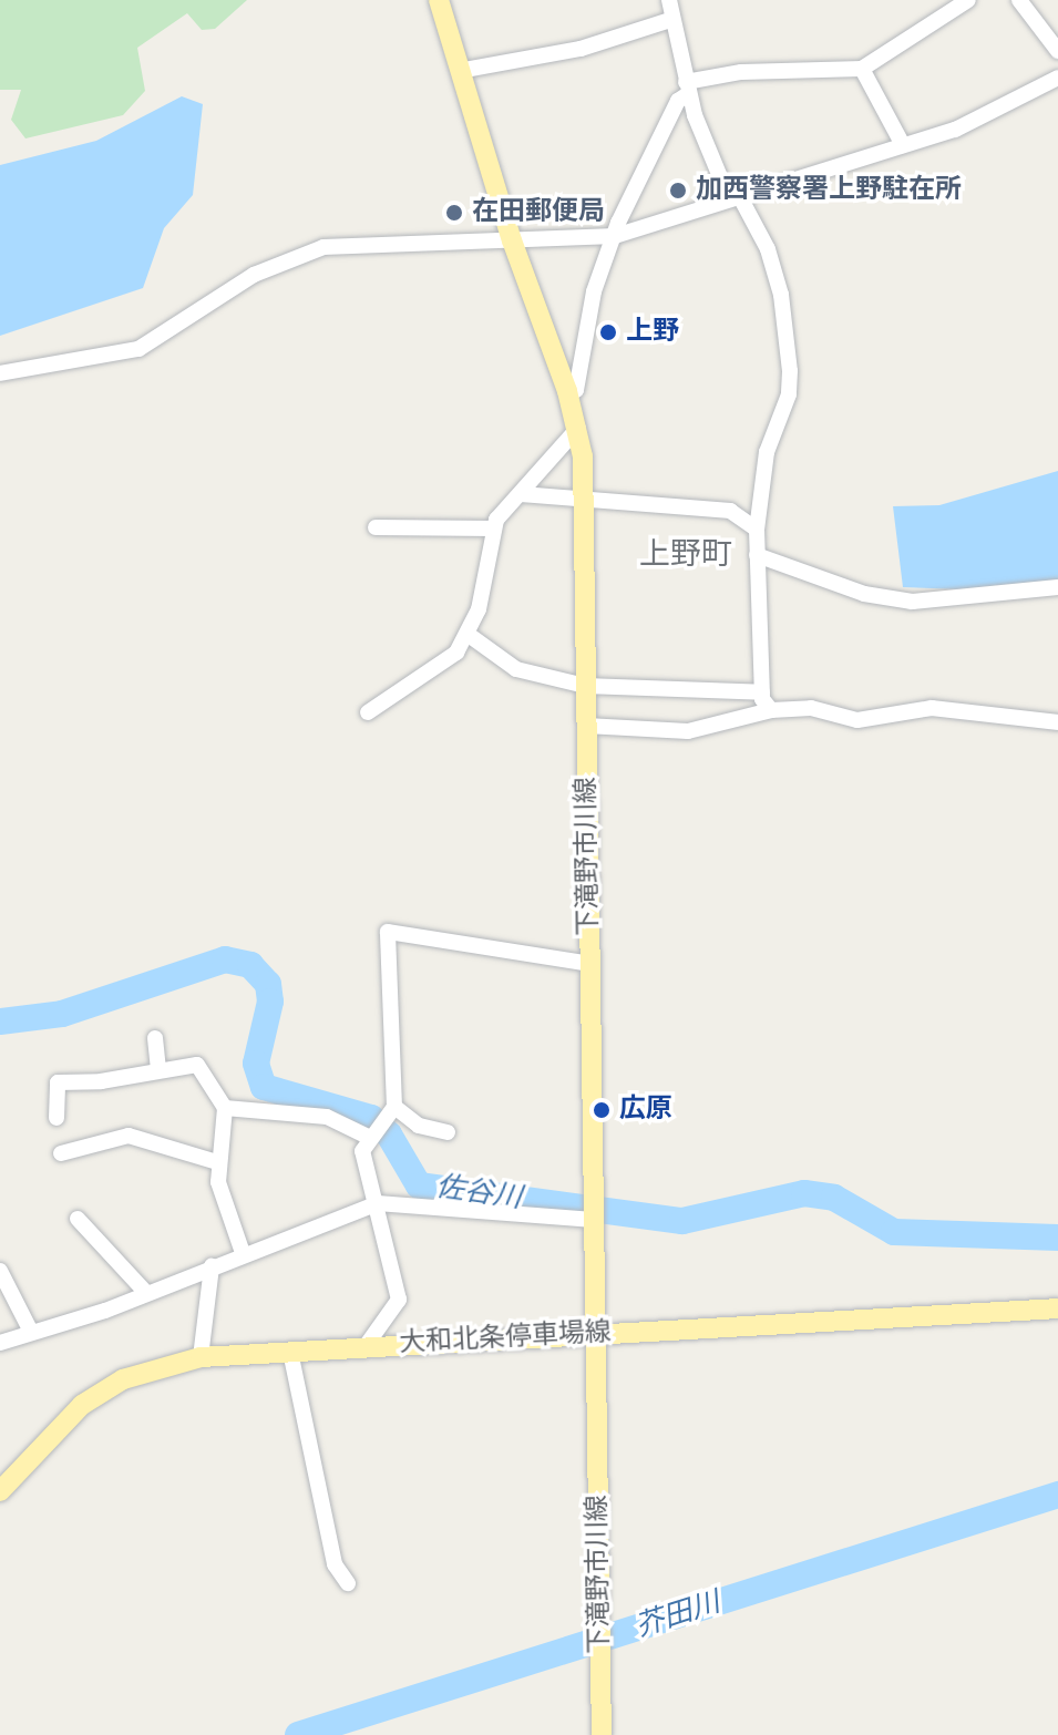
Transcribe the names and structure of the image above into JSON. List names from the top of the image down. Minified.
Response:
{"streets":{"main road":["下滝野市川線","大和北条停車場線"]},"crossings":[["下滝野市川線","大和北条停車場線"]],"districts":["上野町"],"water":["佐谷川","芥田川"],"places":["加西警察署上野駐在所","在田郵便局","上野","広原"]}
